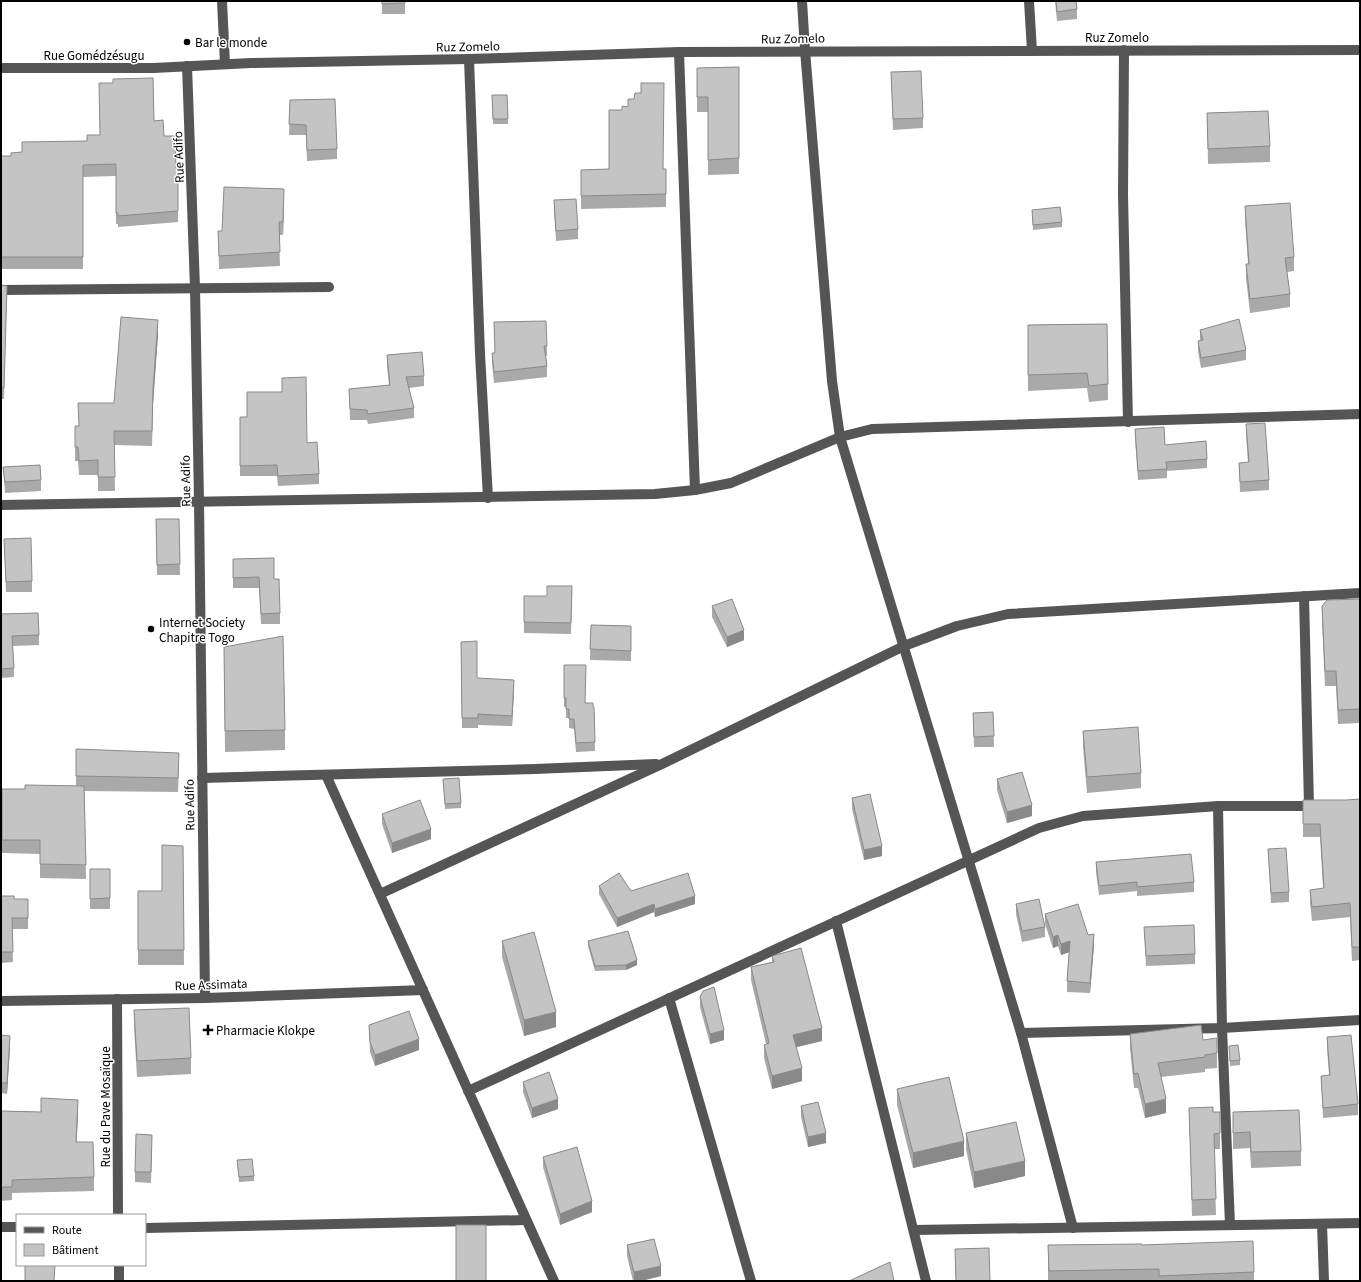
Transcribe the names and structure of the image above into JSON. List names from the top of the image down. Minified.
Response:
{"streets":{"street":["Ruz Zomelo","Rue Gomédzésugu","Rue Adifo","Rue Assimata","Rue du Pave Mosaïque"]},"crossings":[["Rue Gomédzésugu","Rue Adifo"],["Rue Adifo","Rue Assimata"],["Rue Assimata","Rue du Pave Mosaïque"]],"places":{"other":["Bar le monde","Internet Society Chapitre Togo"],"health":["Pharmacie Klokpe"]},"legend":["Route","Bâtiment"]}
